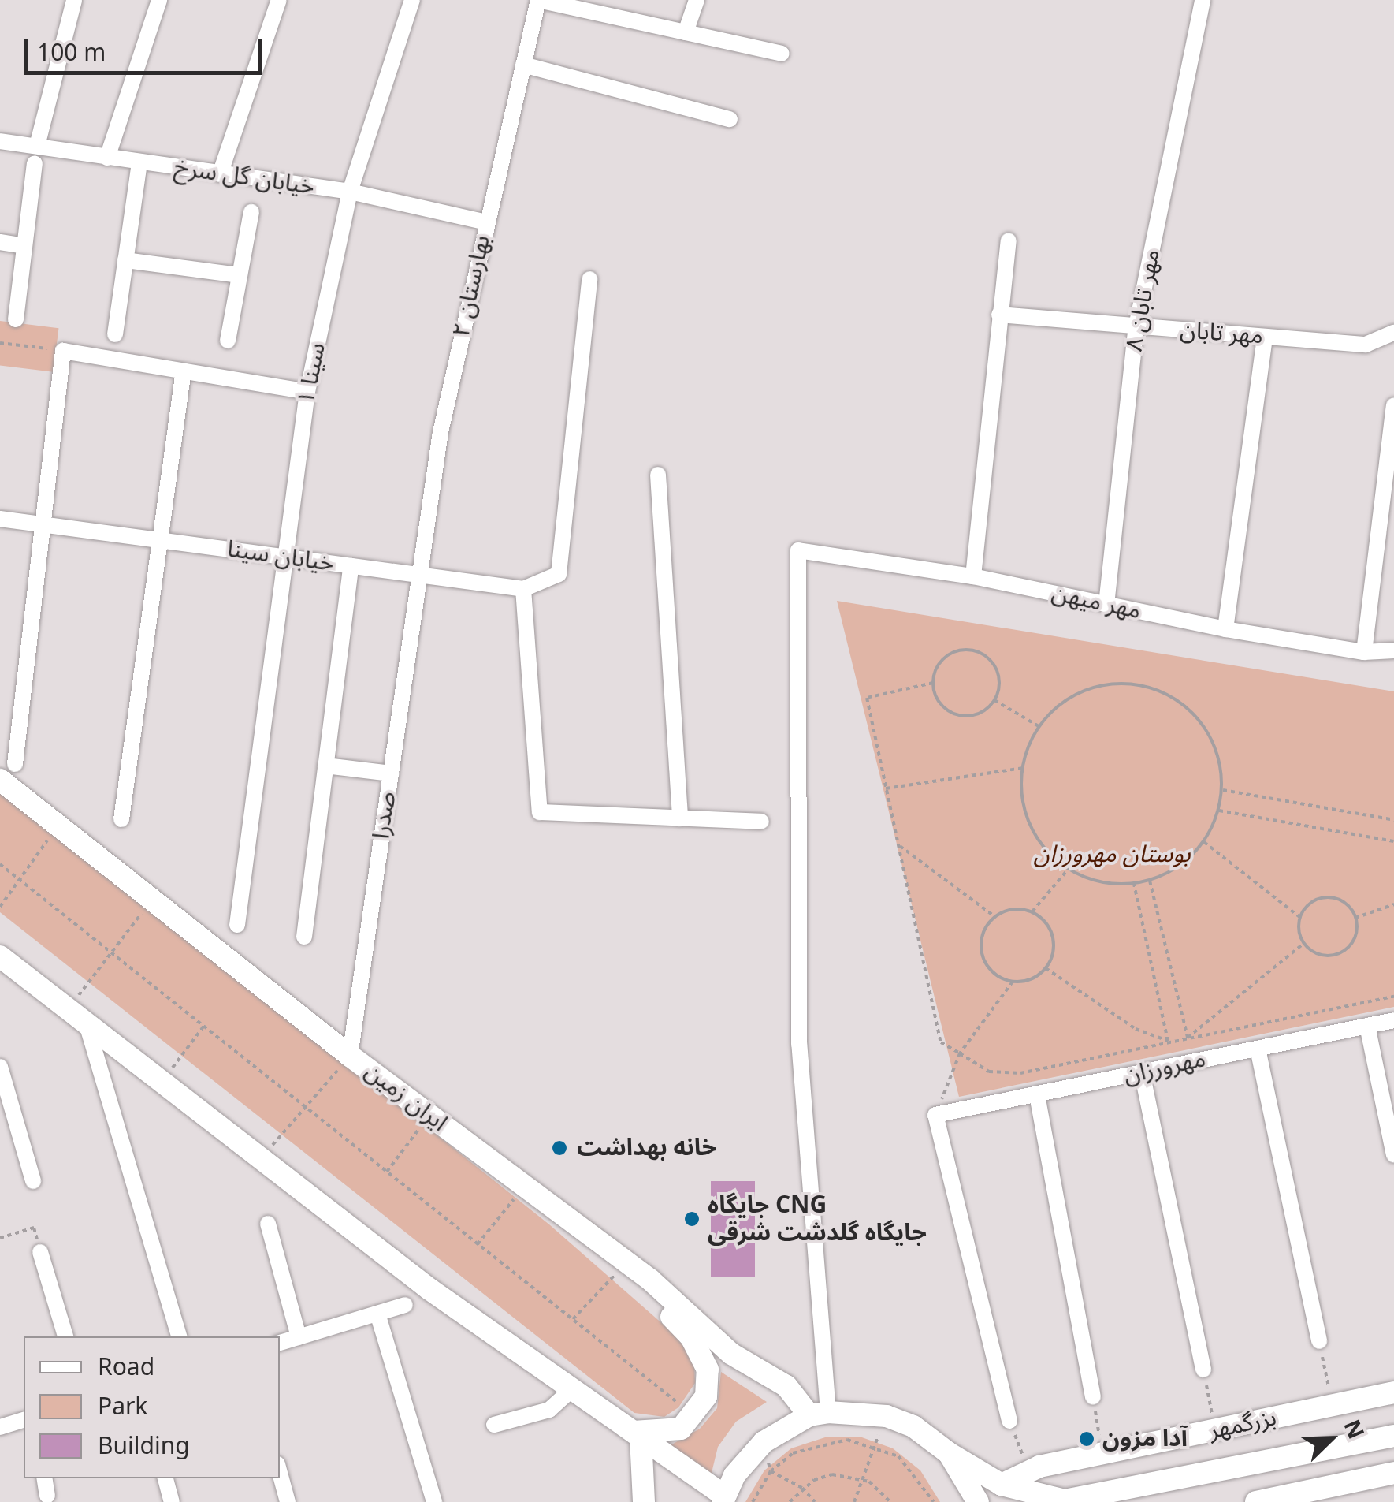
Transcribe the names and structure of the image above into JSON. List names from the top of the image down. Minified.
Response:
{"streets":{"main road":["ایران زمین","بزرگمهر"],"street":["خیابان گل سرخ","بهارستان ۲","مهر تابان ۸","مهر تابان","سینا ۱","خیابان سینا","مهر میهن","صدرا","مهرورزان"]},"crossings":[["خیابان گل سرخ","بهارستان ۲"],["خیابان گل سرخ","سینا ۱"],["بهارستان ۲","خیابان سینا"],["بهارستان ۲","صدرا"],["مهر تابان ۸","مهر تابان"],["مهر تابان ۸","مهر میهن"],["سینا ۱","خیابان سینا"],["خیابان سینا","صدرا"],["مهر میهن","ایران زمین"],["صدرا","ایران زمین"]],"parks":["بوستان مهرورزان"],"places":["خانه بهداشت","جایگاه CNG جایگاه گلدشت شرقی","آدا مزون"],"legend":["Road","Park","Building"],"scale_bar":"100 m","north":"top right"}
